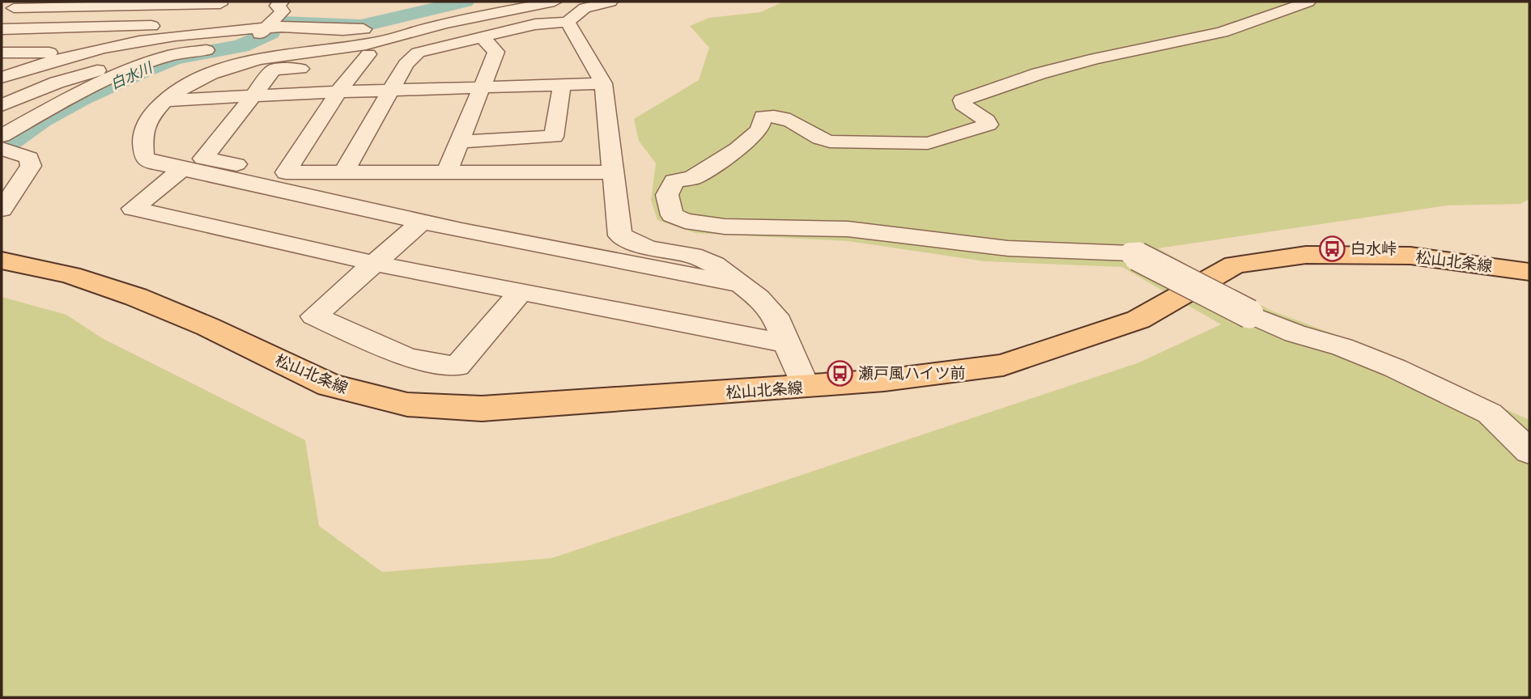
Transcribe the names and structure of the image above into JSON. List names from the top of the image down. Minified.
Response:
{"streets":{"main road":["松山北条線"]},"water":["白水川"],"places":{"bus stop":["白水峠","瀬戸風ハイツ前"]}}
